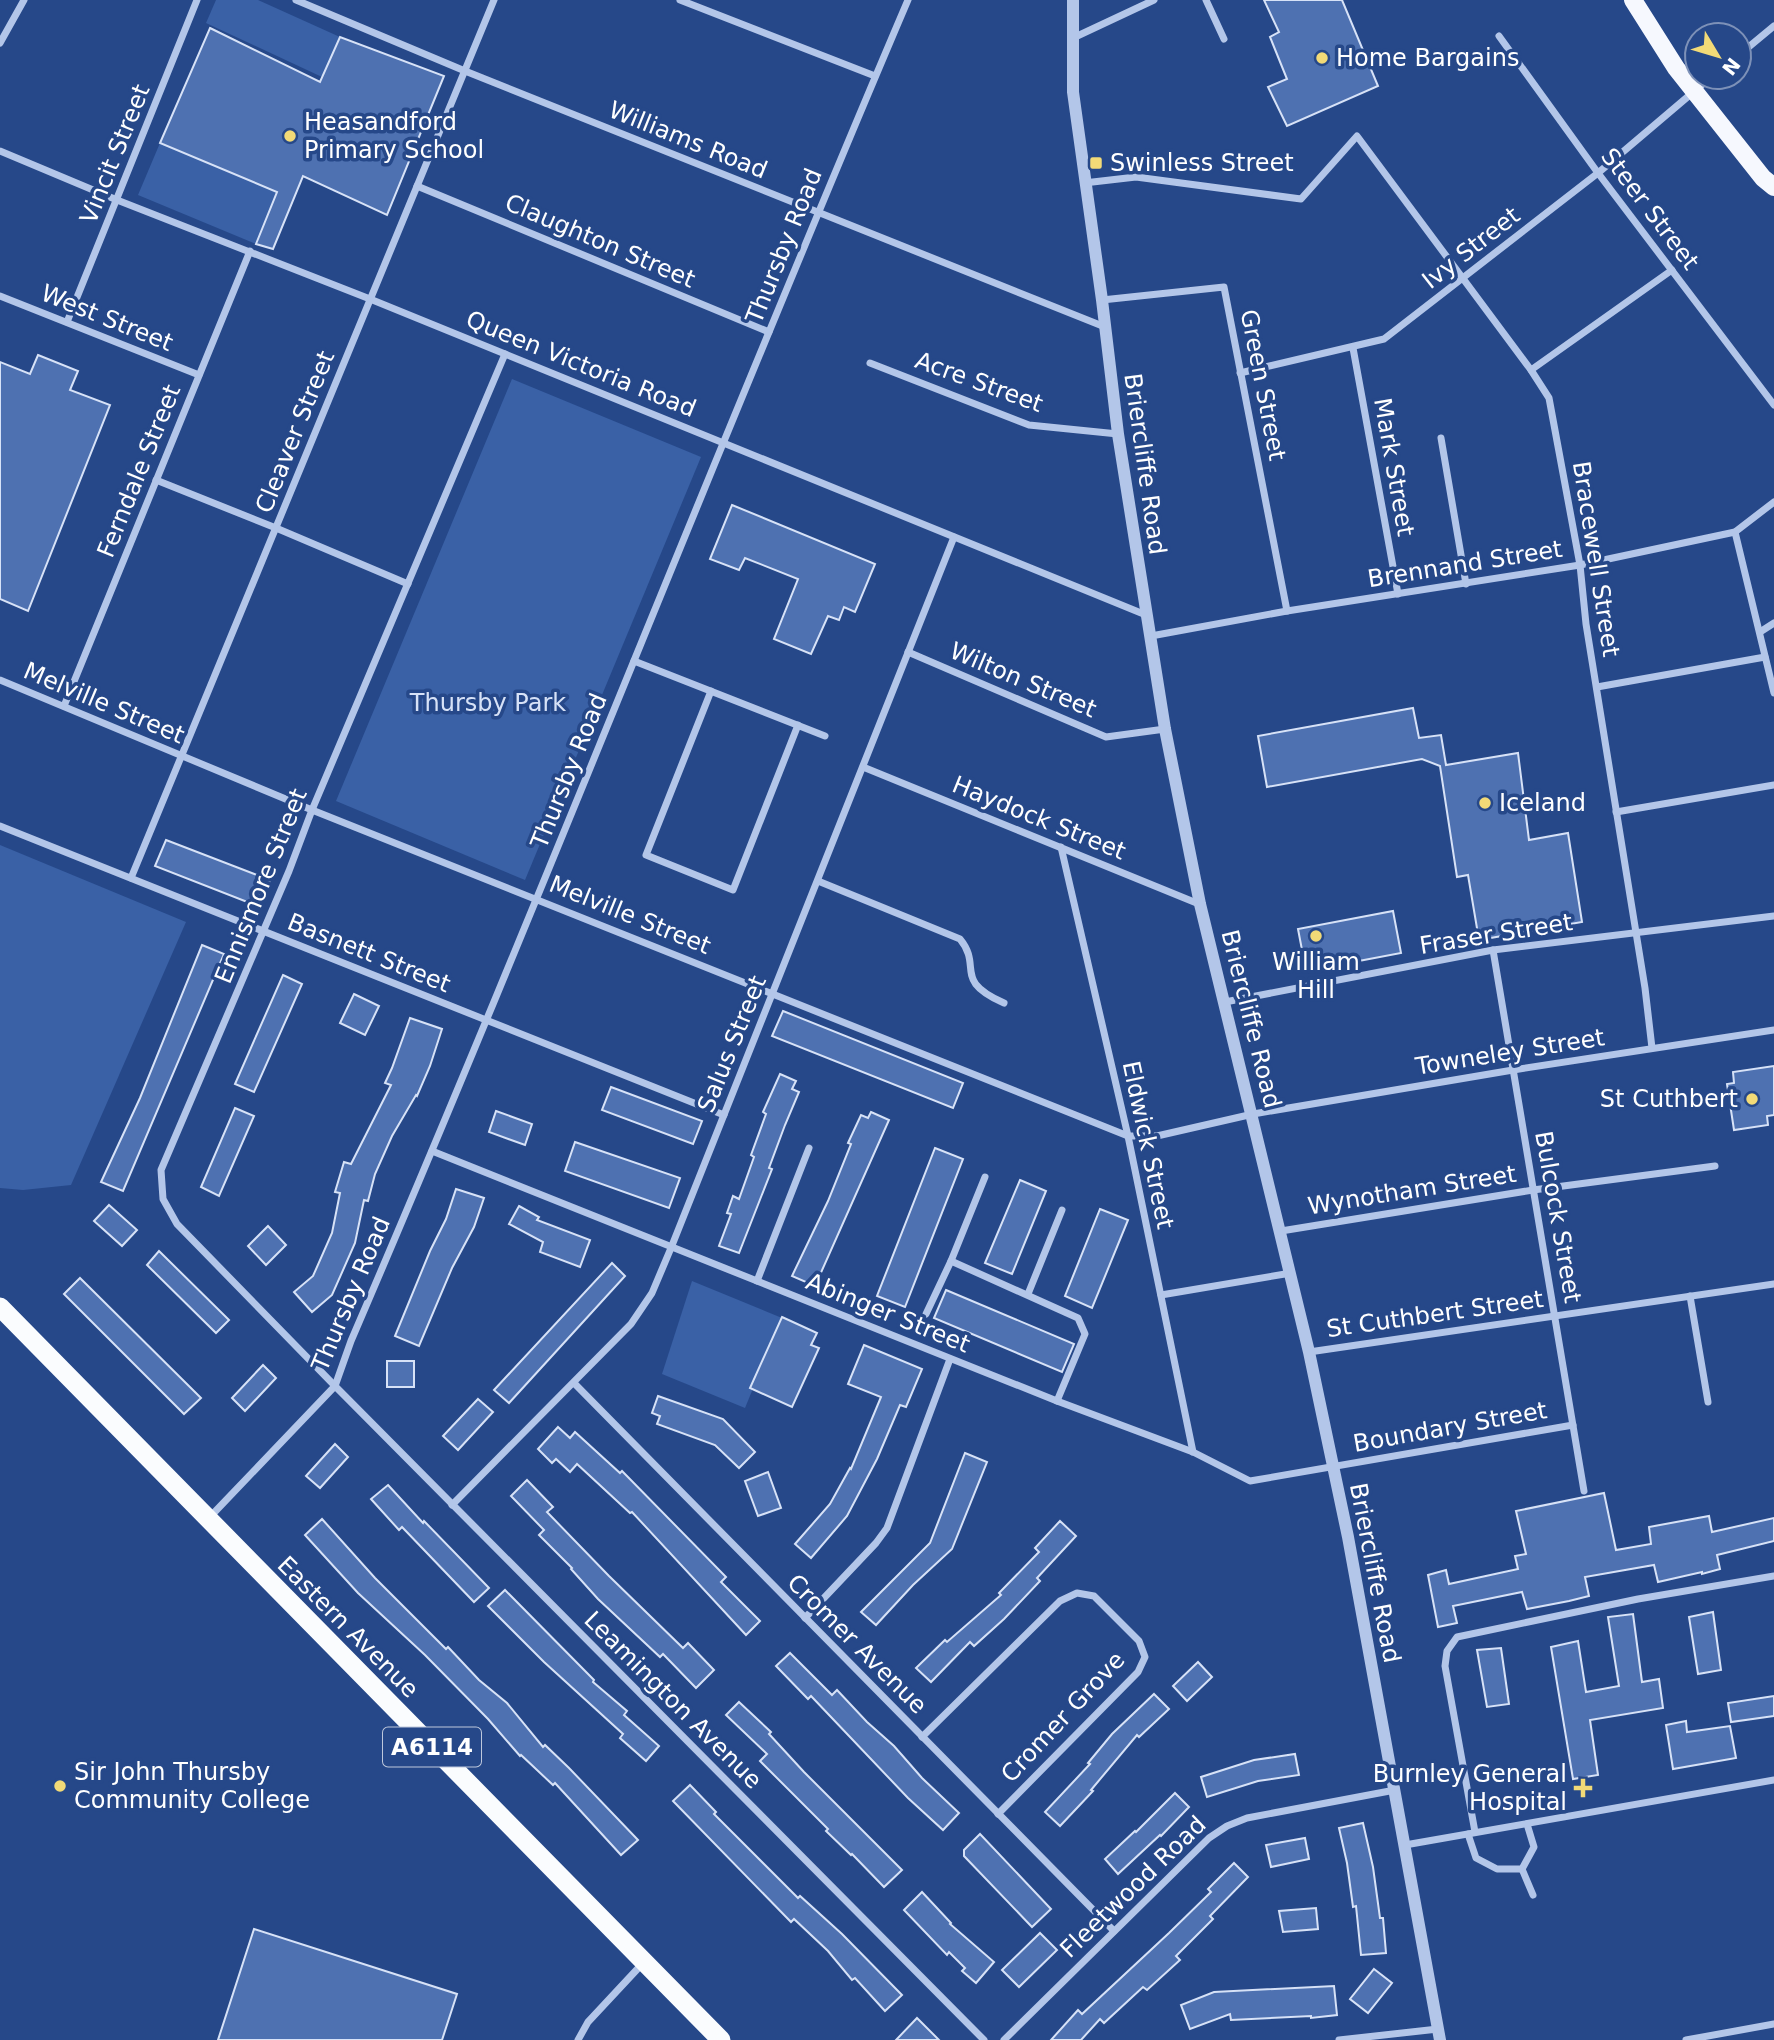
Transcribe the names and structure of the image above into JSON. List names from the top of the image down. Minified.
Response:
{"streets":{"highway":["Eastern Avenue","A6114"],"street":["Williams Road","Vincit Street","Steer Street","Claughton Street","Thursby Road","Ivy Street","West Street","Queen Victoria Road","Acre Street","Green Street","Cleaver Street","Briercliffe Road","Mark Street","Ferndale Street","Bracewell Street","Brennand Street","Wilton Street","Melville Street","Haydock Street","Ennismore Street","Fraser Street","Basnett Street","Salus Street","Towneley Street","Eldwick Street","Wynotham Street","Bulcock Street","Abinger Street","St Cuthbert Street","Boundary Street","Cromer Avenue","Leamington Avenue","Cromer Grove","Fleetwood Road"]},"crossings":[["Williams Road","Thursby Road"],["Williams Road","Cleaver Street"],["Williams Road","Briercliffe Road"],["Vincit Street","West Street"],["Vincit Street","Queen Victoria Road"],["Steer Street","Ivy Street"],["Claughton Street","Thursby Road"],["Claughton Street","Cleaver Street"],["Thursby Road","Queen Victoria Road"],["Thursby Road","Melville Street"],["Thursby Road","Ennismore Street"],["Thursby Road","Basnett Street"],["Thursby Road","Abinger Street"],["Thursby Road","Eastern Avenue"],["Thursby Road","Leamington Avenue"],["Ivy Street","Green Street"],["Ivy Street","Mark Street"],["Ivy Street","Bracewell Street"],["West Street","Ferndale Street"],["Queen Victoria Road","Cleaver Street"],["Queen Victoria Road","Briercliffe Road"],["Queen Victoria Road","Ferndale Street"],["Queen Victoria Road","Ennismore Street"],["Queen Victoria Road","Salus Street"],["Acre Street","Briercliffe Road"],["Green Street","Briercliffe Road"],["Green Street","Brennand Street"],["Cleaver Street","Melville Street"],["Cleaver Street","Basnett Street"],["Briercliffe Road","Bracewell Street"],["Briercliffe Road","Brennand Street"],["Briercliffe Road","Wilton Street"],["Briercliffe Road","Melville Street"],["Briercliffe Road","Haydock Street"],["Briercliffe Road","Fraser Street"],["Briercliffe Road","Towneley Street"],["Briercliffe Road","Wynotham Street"],["Briercliffe Road","Abinger Street"],["Briercliffe Road","St Cuthbert Street"],["Briercliffe Road","Boundary Street"],["Briercliffe Road","Fleetwood Road"],["Mark Street","Brennand Street"],["Ferndale Street","Melville Street"],["Bracewell Street","Brennand Street"],["Bracewell Street","Fraser Street"],["Bracewell Street","Towneley Street"],["Wilton Street","Salus Street"],["Melville Street","Ennismore Street"],["Melville Street","Salus Street"],["Melville Street","Towneley Street"],["Melville Street","Eldwick Street"],["Haydock Street","Salus Street"],["Haydock Street","Eldwick Street"],["Ennismore Street","Basnett Street"],["Ennismore Street","Leamington Avenue"],["Fraser Street","Bulcock Street"],["Basnett Street","Salus Street"],["Salus Street","Abinger Street"],["Salus Street","Cromer Avenue"],["Salus Street","Leamington Avenue"],["Towneley Street","Bulcock Street"],["Eldwick Street","Abinger Street"],["Wynotham Street","Bulcock Street"],["Bulcock Street","St Cuthbert Street"],["Bulcock Street","Boundary Street"],["Abinger Street","Boundary Street"],["Cromer Avenue","Cromer Grove"],["Cromer Avenue","Fleetwood Road"]],"parks":["Thursby Park"],"places":{"other":["Home Bargains","Heasandford Primary School","Iceland","William Hill","St Cuthbert","Sir John Thursby Community College"],"transit":["Swinless Street"],"health":["Burnley General Hospital"]},"north":"bottom right"}
